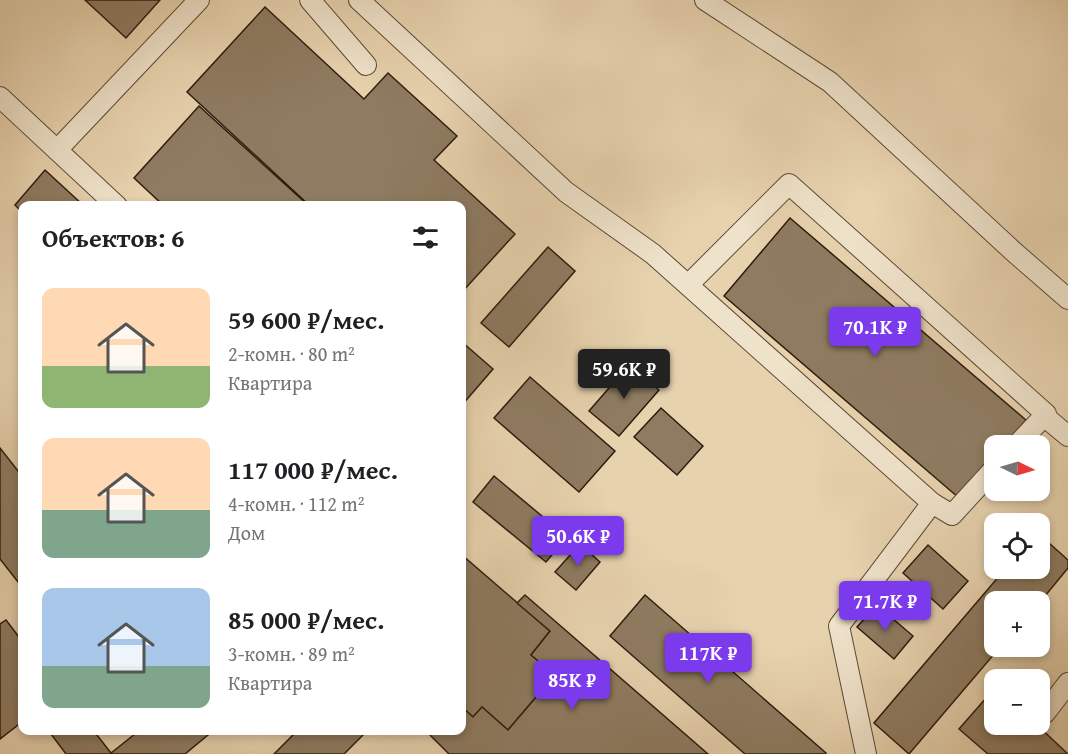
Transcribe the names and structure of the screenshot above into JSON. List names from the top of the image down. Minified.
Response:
{"north":"right","page":{"heading":"Объектов: 6","list":[{"name":"59 600 ₽/мес.","note":"2-комн. · 80 m² · Квартира"},{"name":"117 000 ₽/мес.","note":"4-комн. · 112 m² · Дом"},{"name":"85 000 ₽/мес.","note":"3-комн. · 89 m² · Квартира"}],"price":["70.1K ₽","59.6K ₽","50.6K ₽","71.7K ₽","117K ₽","85K ₽"],"map_buttons":["+","−"]}}
